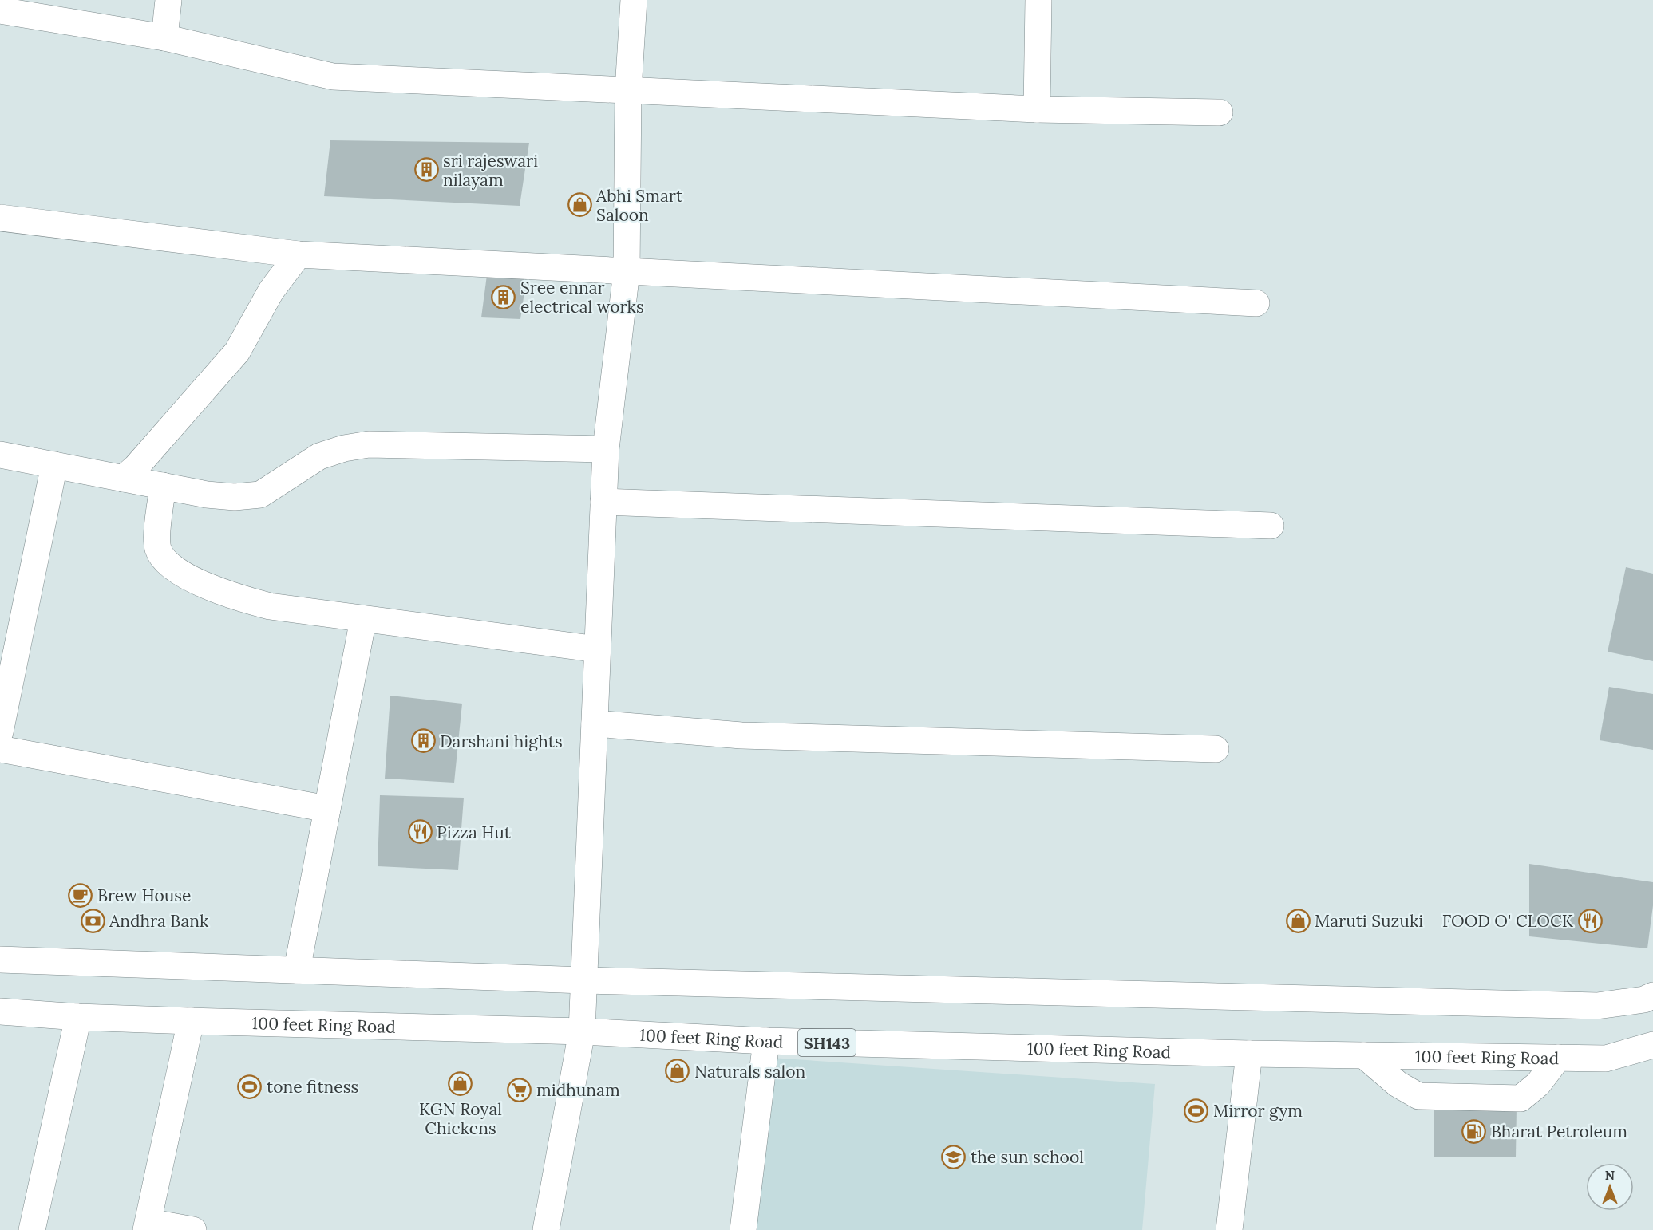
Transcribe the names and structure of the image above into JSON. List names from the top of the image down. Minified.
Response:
{"streets":{"street":["100 feet Ring Road","SH143"]},"places":{"building":["sri rajeswari nilayam","Sree ennar electrical works","Darshani hights"],"shop":["Abhi Smart Saloon","Maruti Suzuki","Naturals salon","KGN Royal Chickens"],"restaurant":["Pizza Hut","FOOD O' CLOCK"],"cafe":["Brew House"],"bank":["Andhra Bank"],"sports":["tone fitness","Mirror gym"],"supermarket":["midhunam"],"fuel station":["Bharat Petroleum"],"school or university":["the sun school"]},"north":"top"}
